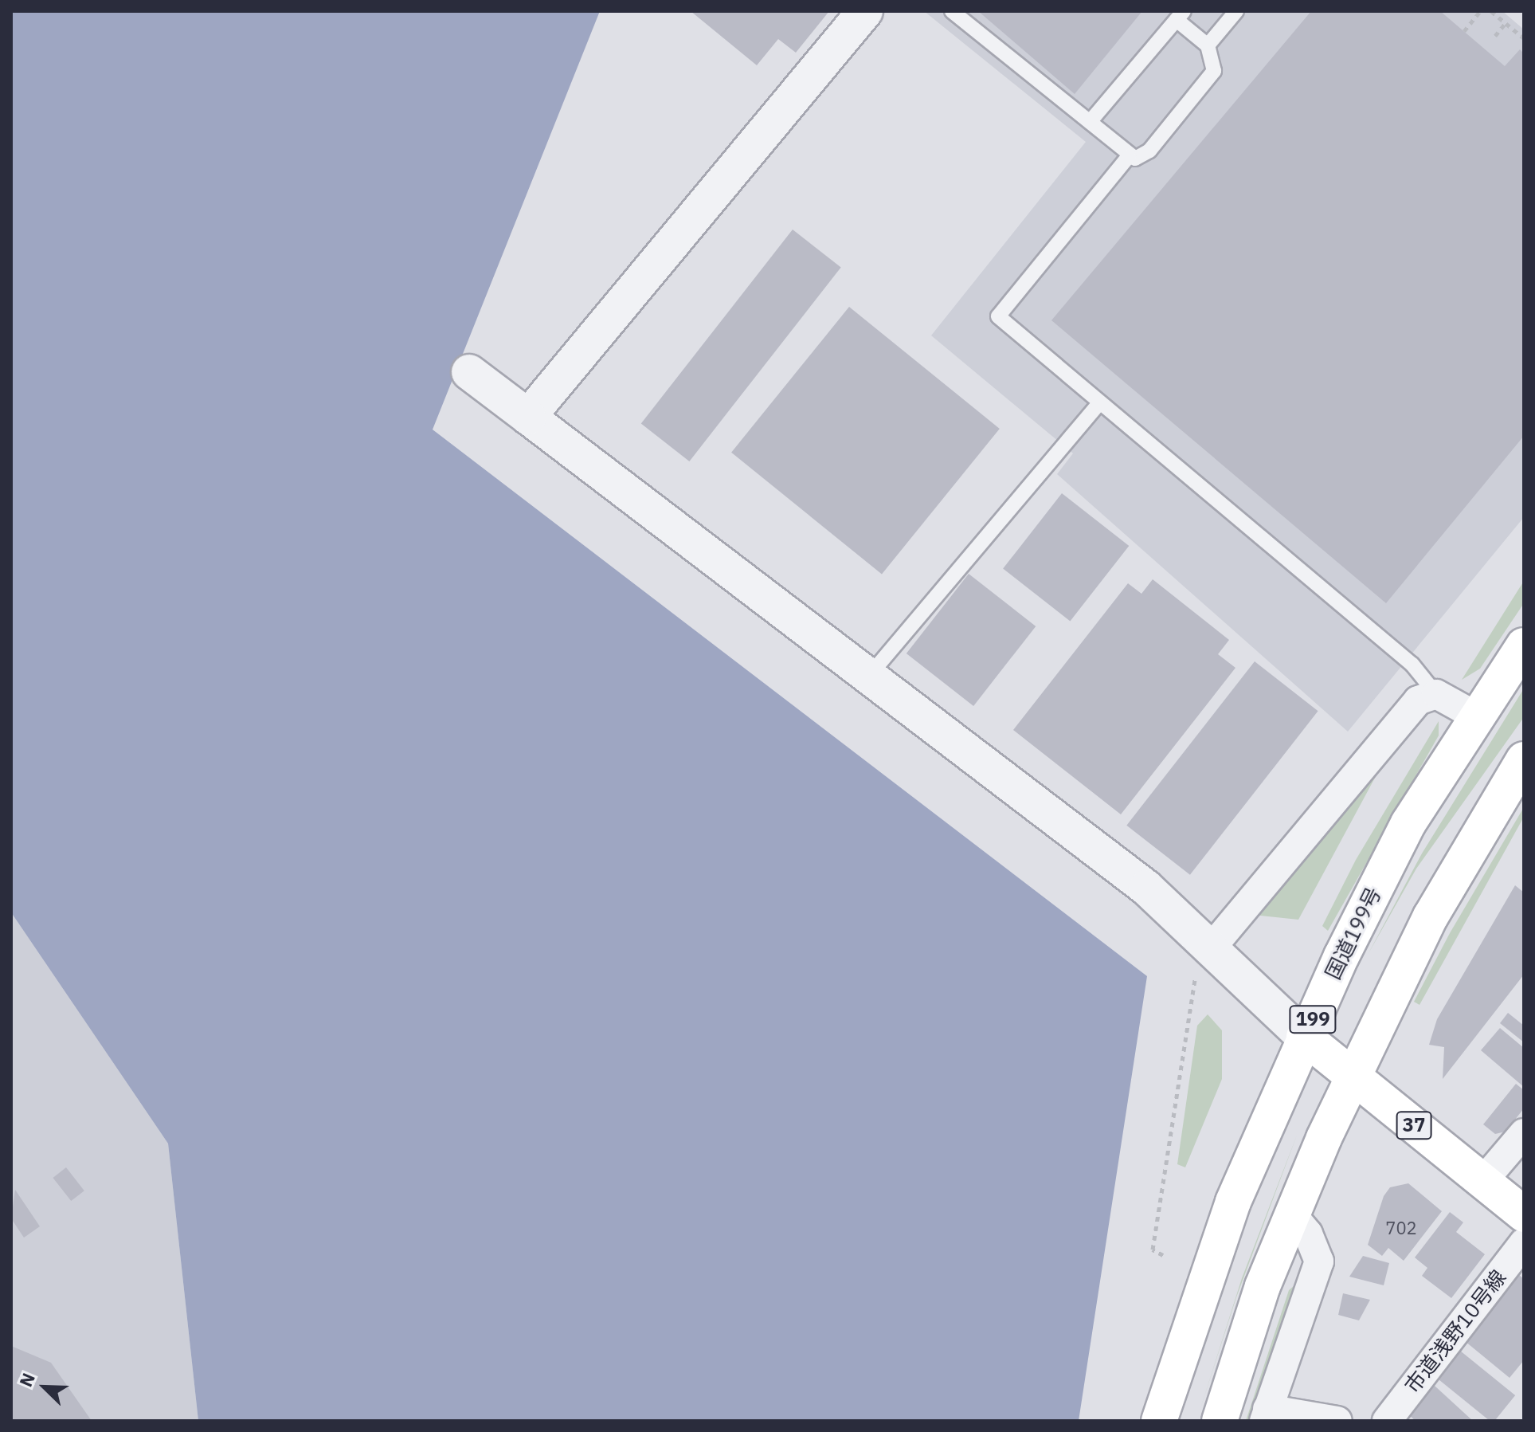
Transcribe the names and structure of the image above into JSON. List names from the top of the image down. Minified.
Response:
{"streets":{"main road":["国道199号","199","37"],"street":["市道浅野10号線"]},"crossings":[["国道199号","37"]],"house_numbers":["702"],"north":"top left"}
